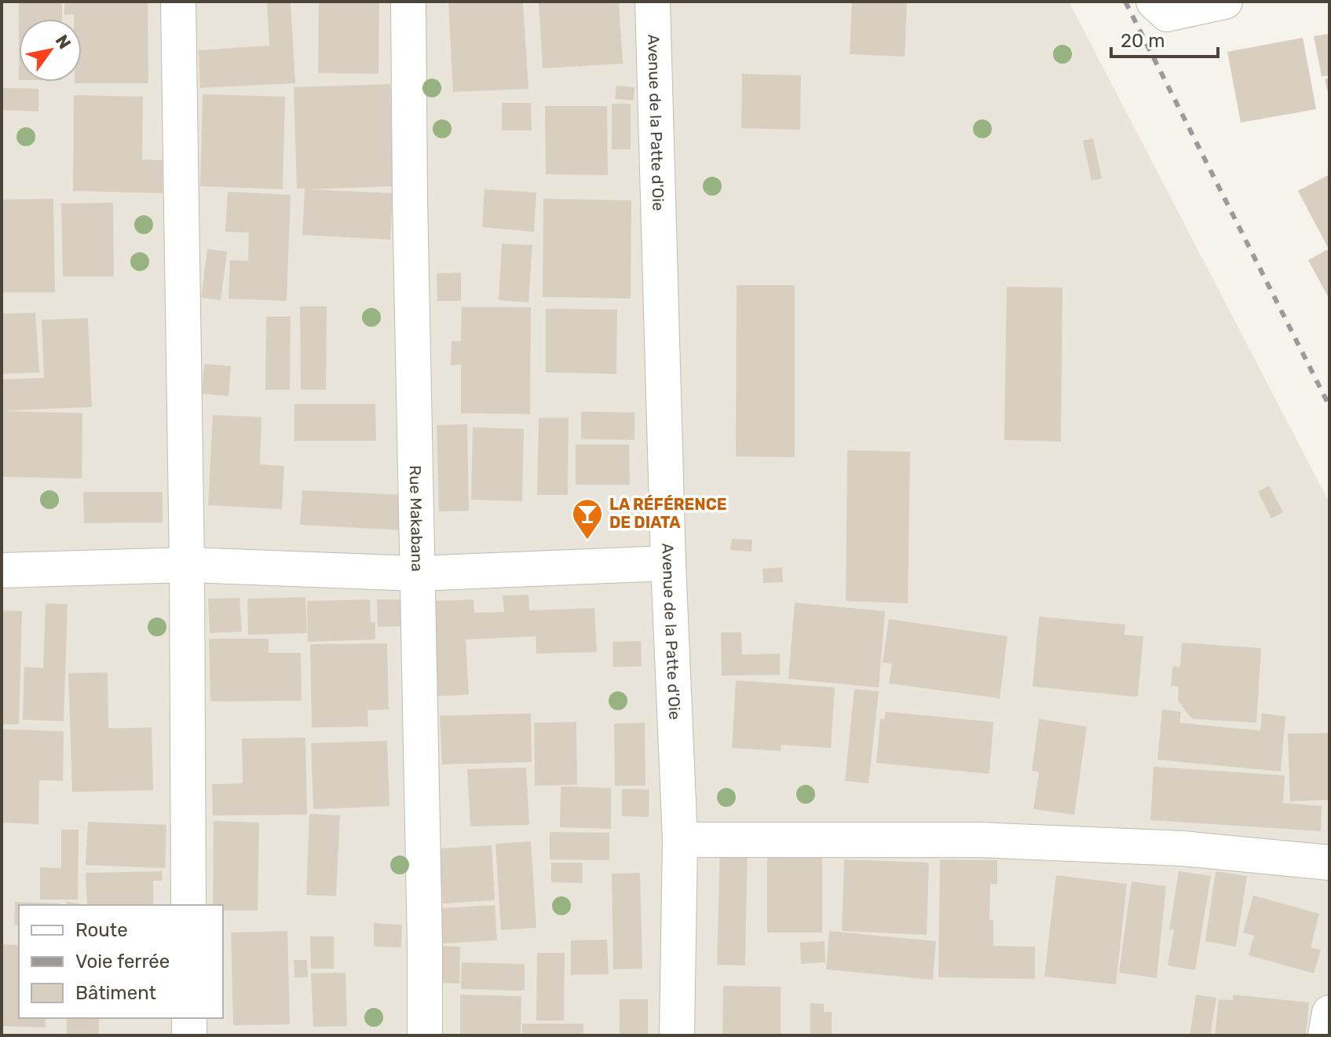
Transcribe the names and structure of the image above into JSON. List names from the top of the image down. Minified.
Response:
{"streets":{"street":["Avenue de la Patte d'Oie","Rue Makabana"]},"places":{"bar":["LA RÉFÉRENCE DE DIATA"]},"legend":["Route","Voie ferrée","Bâtiment"],"scale_bar":"20 m","north":"top right"}
